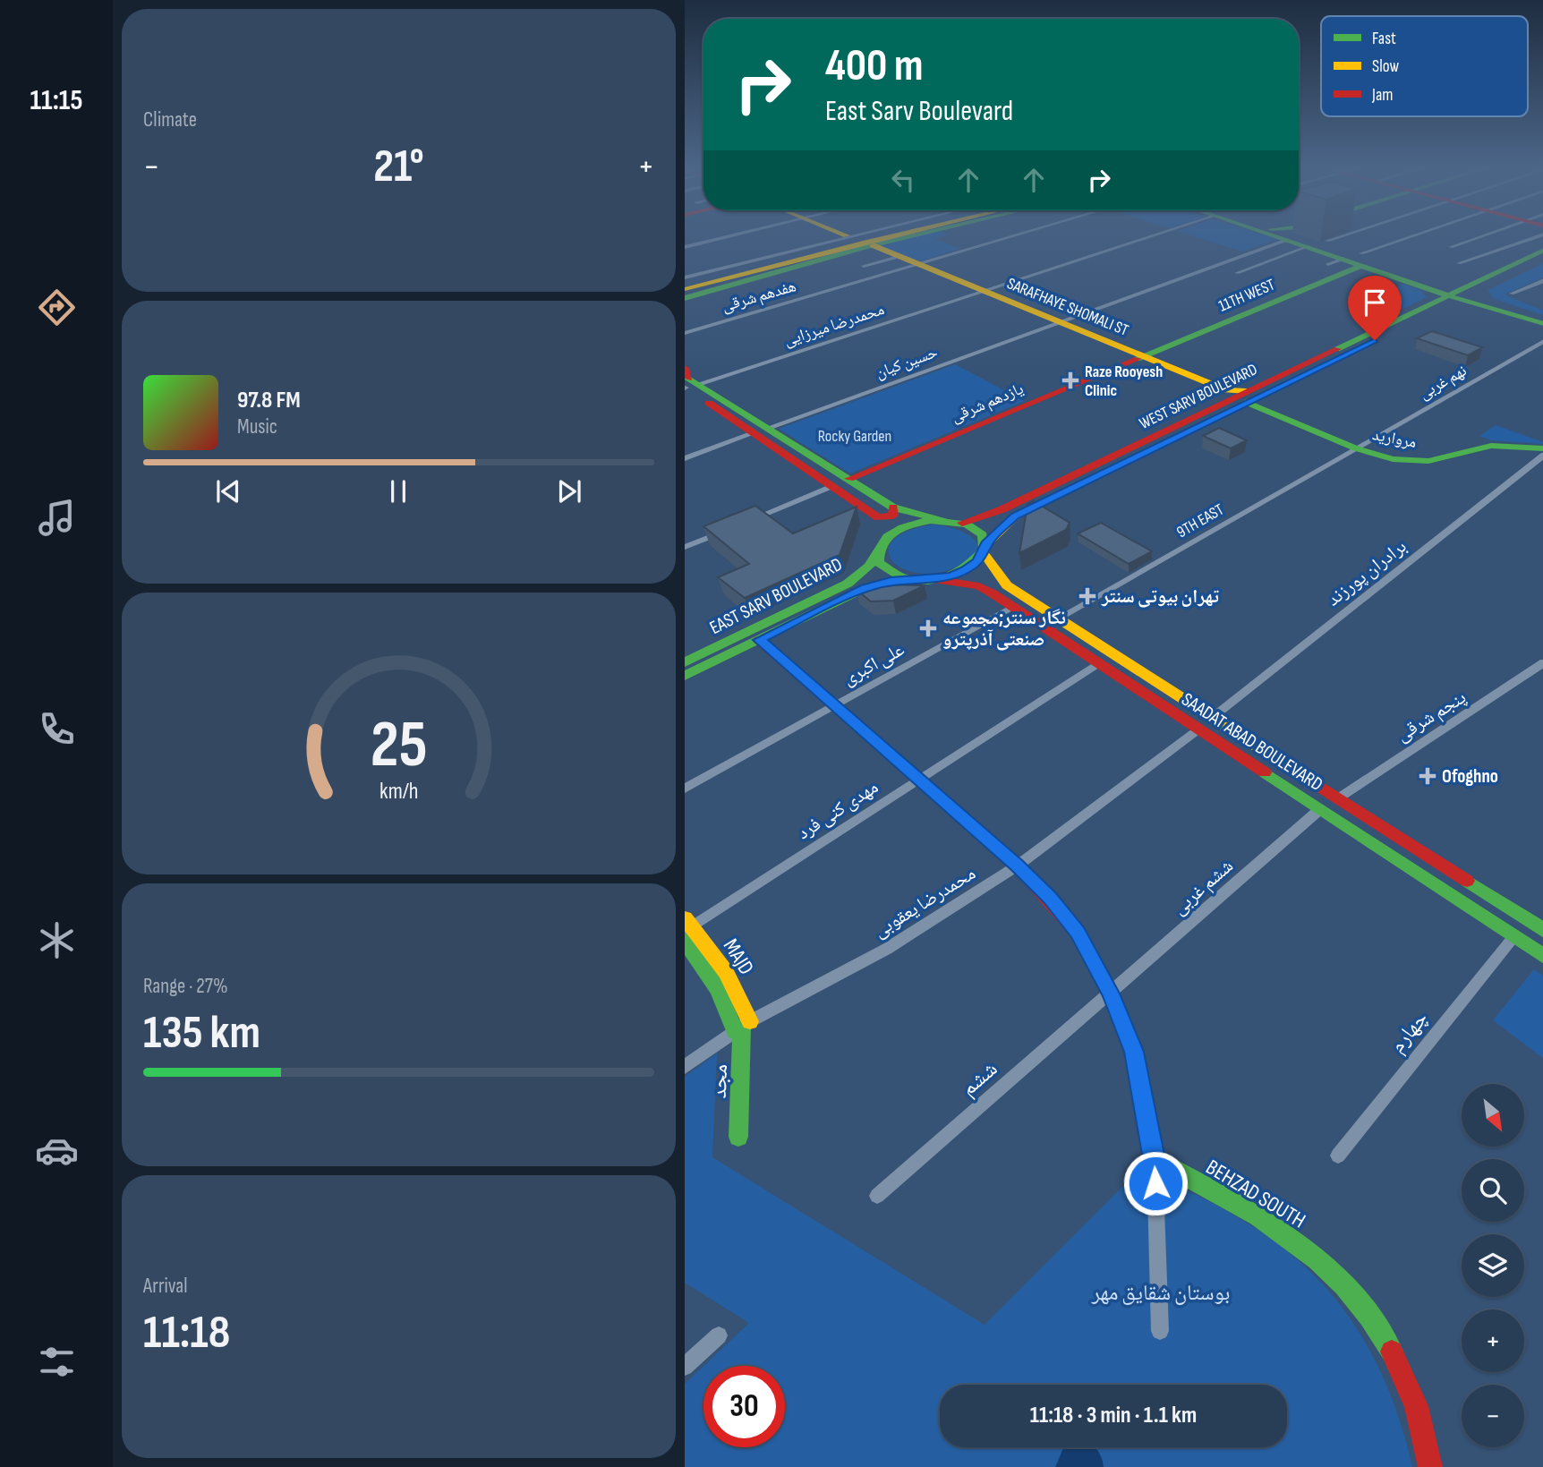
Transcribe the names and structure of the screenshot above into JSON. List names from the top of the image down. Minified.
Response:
{"streets":{"main road":["11TH WEST","SARAFHAYE SHOMALI ST","WEST SARV BOULEVARD","یازدهم شرقی","مروارید","EAST SARV BOULEVARD","SAADAT ABAD BOULEVARD","MAJD","مجد","BEHZAD SOUTH"],"street":["هفدهم شرقی","محمدرضا میرزایی","حسین کیان","نهم غربی","9TH EAST","برادران پورزند","علی اکبری","پنجم شرقی","مهدی کنی فرد","ششم غربی","محمدرضا یعقوبی","چهارم","ششم"]},"crossings":[["11TH WEST","SARAFHAYE SHOMALI ST"],["11TH WEST","یازدهم شرقی"],["هفدهم شرقی","SARAFHAYE SHOMALI ST"],["SARAFHAYE SHOMALI ST","محمدرضا میرزایی"],["SARAFHAYE SHOMALI ST","حسین کیان"],["SARAFHAYE SHOMALI ST","WEST SARV BOULEVARD"],["SARAFHAYE SHOMALI ST","یازدهم شرقی"],["SARAFHAYE SHOMALI ST","مروارید"],["نهم غربی","مروارید"],["نهم غربی","9TH EAST"],["WEST SARV BOULEVARD","مروارید"],["WEST SARV BOULEVARD","SAADAT ABAD BOULEVARD"],["مروارید","9TH EAST"],["9TH EAST","SAADAT ABAD BOULEVARD"],["برادران پورزند","SAADAT ABAD BOULEVARD"],["علی اکبری","SAADAT ABAD BOULEVARD"],["پنجم شرقی","SAADAT ABAD BOULEVARD"],["SAADAT ABAD BOULEVARD","مهدی کنی فرد"],["SAADAT ABAD BOULEVARD","ششم غربی"],["SAADAT ABAD BOULEVARD","محمدرضا یعقوبی"],["SAADAT ABAD BOULEVARD","چهارم"],["مهدی کنی فرد","MAJD"],["ششم غربی","ششم"],["محمدرضا یعقوبی","MAJD"],["محمدرضا یعقوبی","مجد"],["MAJD","مجد"]],"parks":["Rocky Garden","بوستان شقایق مهر"],"places":{"health":["Raze Rooyesh Clinic","تهران بیوتی سنتر","نگار سنتر;مجموعه صنعتی آذرپترو","Ofoghno"]},"legend":["Fast","Slow","Jam"],"north":"bottom right","page":{"tabs":"11:15","tile":["Climate",["Range · 27%","135 km"],["Arrival","11:18"]],"turn":["400 m","East Sarv Boulevard"],"heat":["−","21°","+"],"song":["97.8 FM","Music"],"map_buttons":["+","−"],"limit":"30","trip":"11:18 · 3 min · 1.1 km","gauge":["25","km/h"]}}
